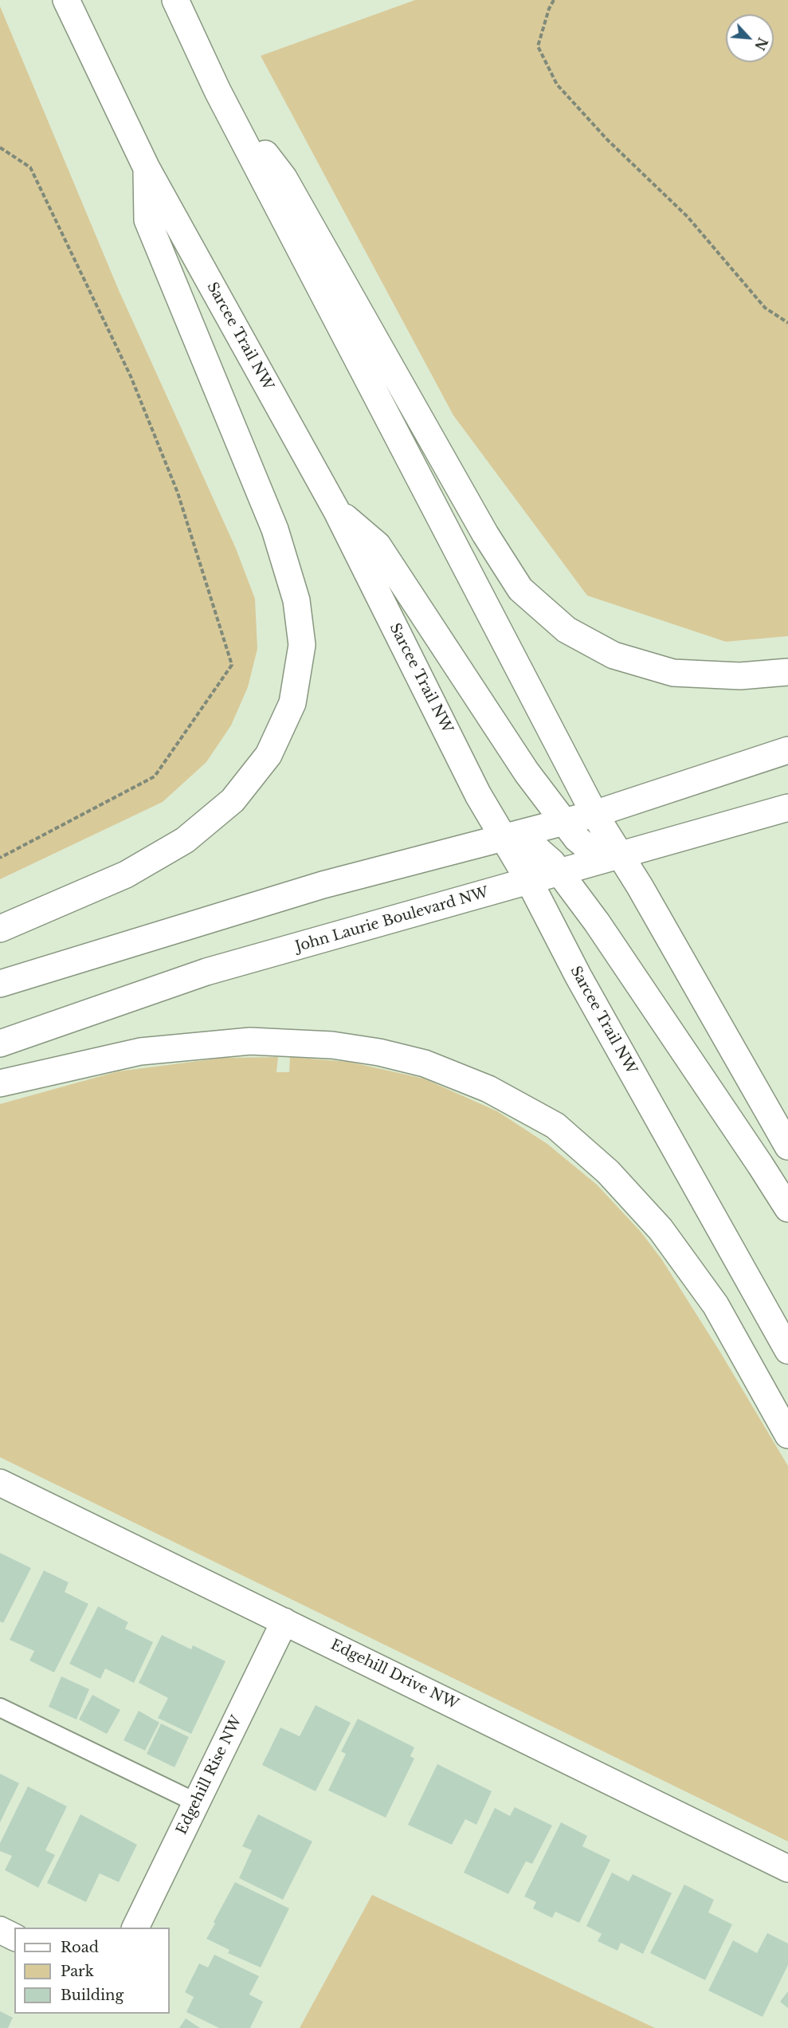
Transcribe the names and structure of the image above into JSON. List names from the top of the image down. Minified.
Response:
{"streets":{"main road":["Sarcee Trail NW","John Laurie Boulevard NW","Edgehill Drive NW","Edgehill Rise NW"]},"crossings":[["Sarcee Trail NW","John Laurie Boulevard NW"],["Edgehill Drive NW","Edgehill Rise NW"]],"legend":["Road","Park","Building"],"north":"bottom right"}
